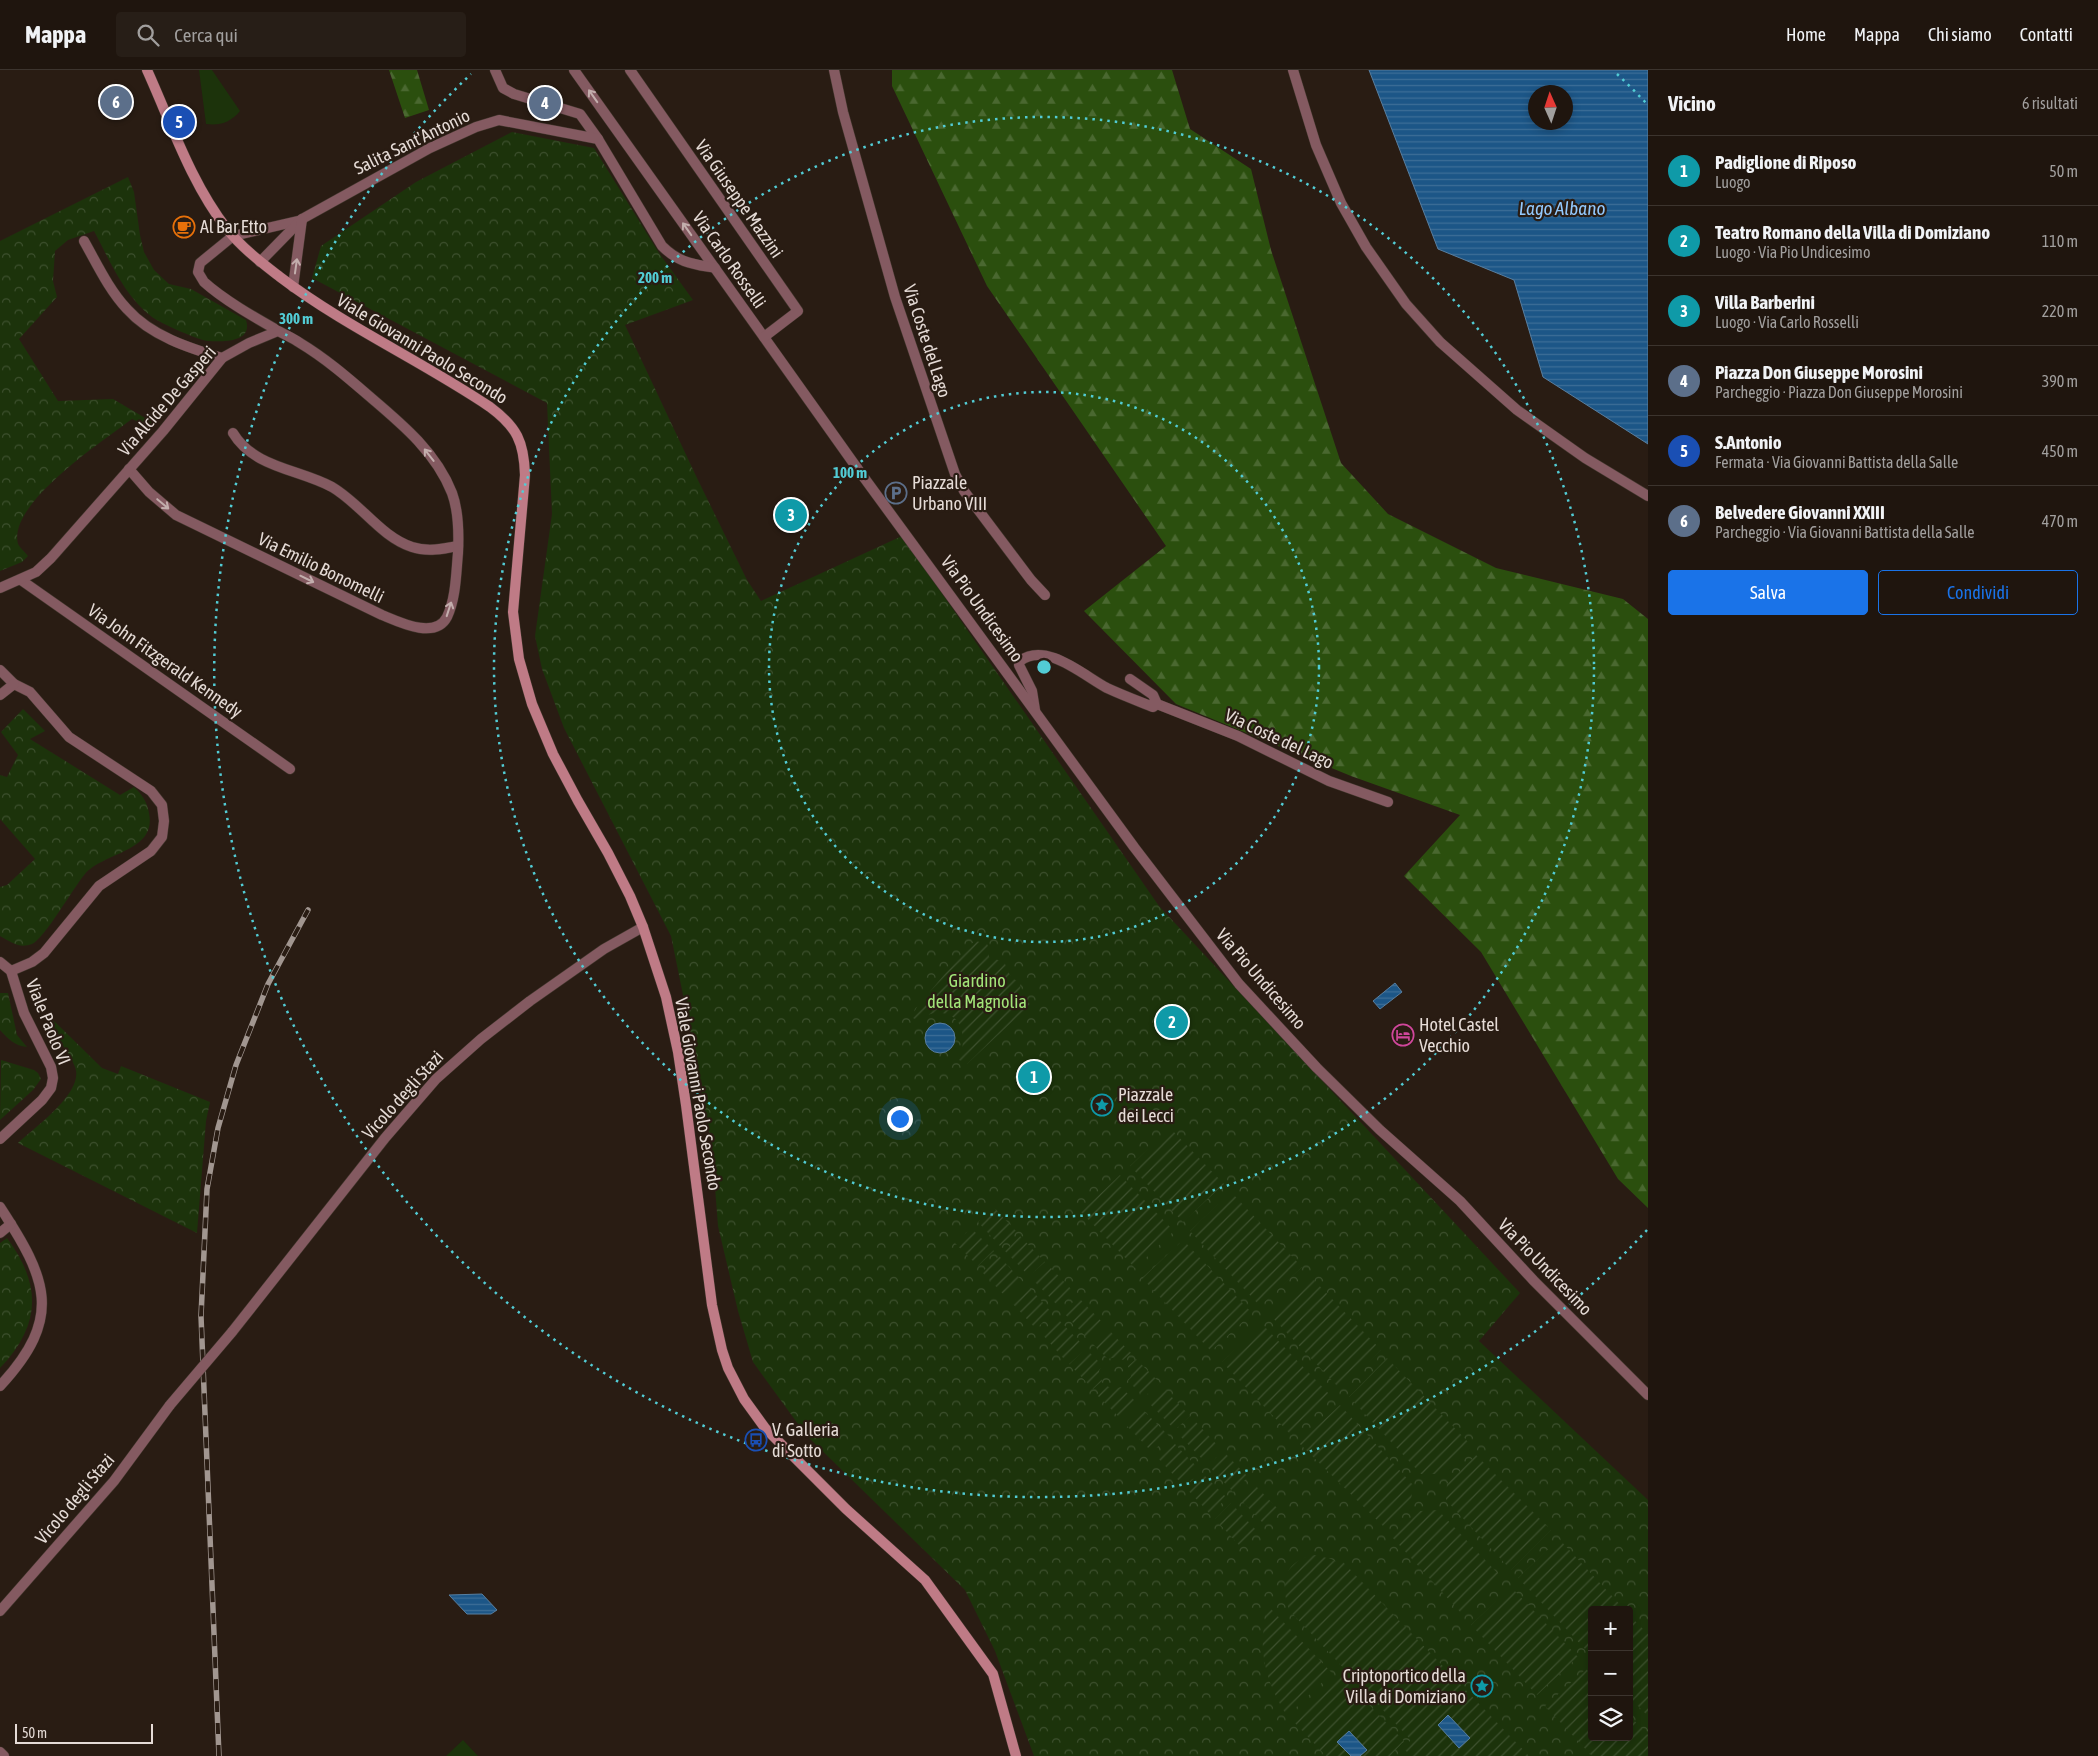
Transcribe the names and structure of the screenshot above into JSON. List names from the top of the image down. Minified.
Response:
{"streets":{"main road":["Viale Giovanni Paolo Secondo"],"street":["Salita Sant'Antonio","Via Giuseppe Mazzini","Via Carlo Rosselli","Via Coste del Lago","Via Alcide De Gasperi","Via Emilio Bonomelli","Via Pio Undicesimo","Via John Fitzgerald Kennedy","Viale Paolo VI","Vicolo degli Stazi"]},"crossings":[["Salita Sant'Antonio","Viale Giovanni Paolo Secondo"],["Via Giuseppe Mazzini","Via Carlo Rosselli"],["Via Carlo Rosselli","Via Pio Undicesimo"],["Via Coste del Lago","Via Pio Undicesimo"],["Viale Giovanni Paolo Secondo","Vicolo degli Stazi"],["Via Alcide De Gasperi","Via Emilio Bonomelli"],["Via Alcide De Gasperi","Via John Fitzgerald Kennedy"]],"water":["Lago Albano"],"parks":["Giardino della Magnolia"],"places":{"cafe":["Al Bar Etto"],"parking":["Piazzale Urbano VIII"],"hotel":["Hotel Castel Vecchio"],"place":["Piazzale dei Lecci","Criptoportico della Villa di Domiziano"],"bus stop":["V. Galleria di Sotto"]},"scale_bar":"50 m","north":"top","page":{"header":"Mappa","search":"Cerca qui","nav":["Home","Mappa","Chi siamo","Contatti"],"heading":["Vicino","6 risultati"],"pins":["6","4","5","3","2","1"],"list":[{"mark":"1","name":"Padiglione di Riposo","note":"Luogo","value":"50 m"},{"mark":"2","name":"Teatro Romano della Villa di Domiziano","note":"Luogo · Via Pio Undicesimo","value":"110 m"},{"mark":"3","name":"Villa Barberini","note":"Luogo · Via Carlo Rosselli","value":"220 m"},{"mark":"4","name":"Piazza Don Giuseppe Morosini","note":"Parcheggio · Piazza Don Giuseppe Morosini","value":"390 m"},{"mark":"5","name":"S.Antonio","note":"Fermata · Via Giovanni Battista della Salle","value":"450 m"},{"mark":"6","name":"Belvedere Giovanni XXIII","note":"Parcheggio · Via Giovanni Battista della Salle","value":"470 m"}],"buttons":["Salva","Condividi"],"map_buttons":["+","−"],"scale":"50 m"},"rings":["200 m","300 m","100 m"]}
